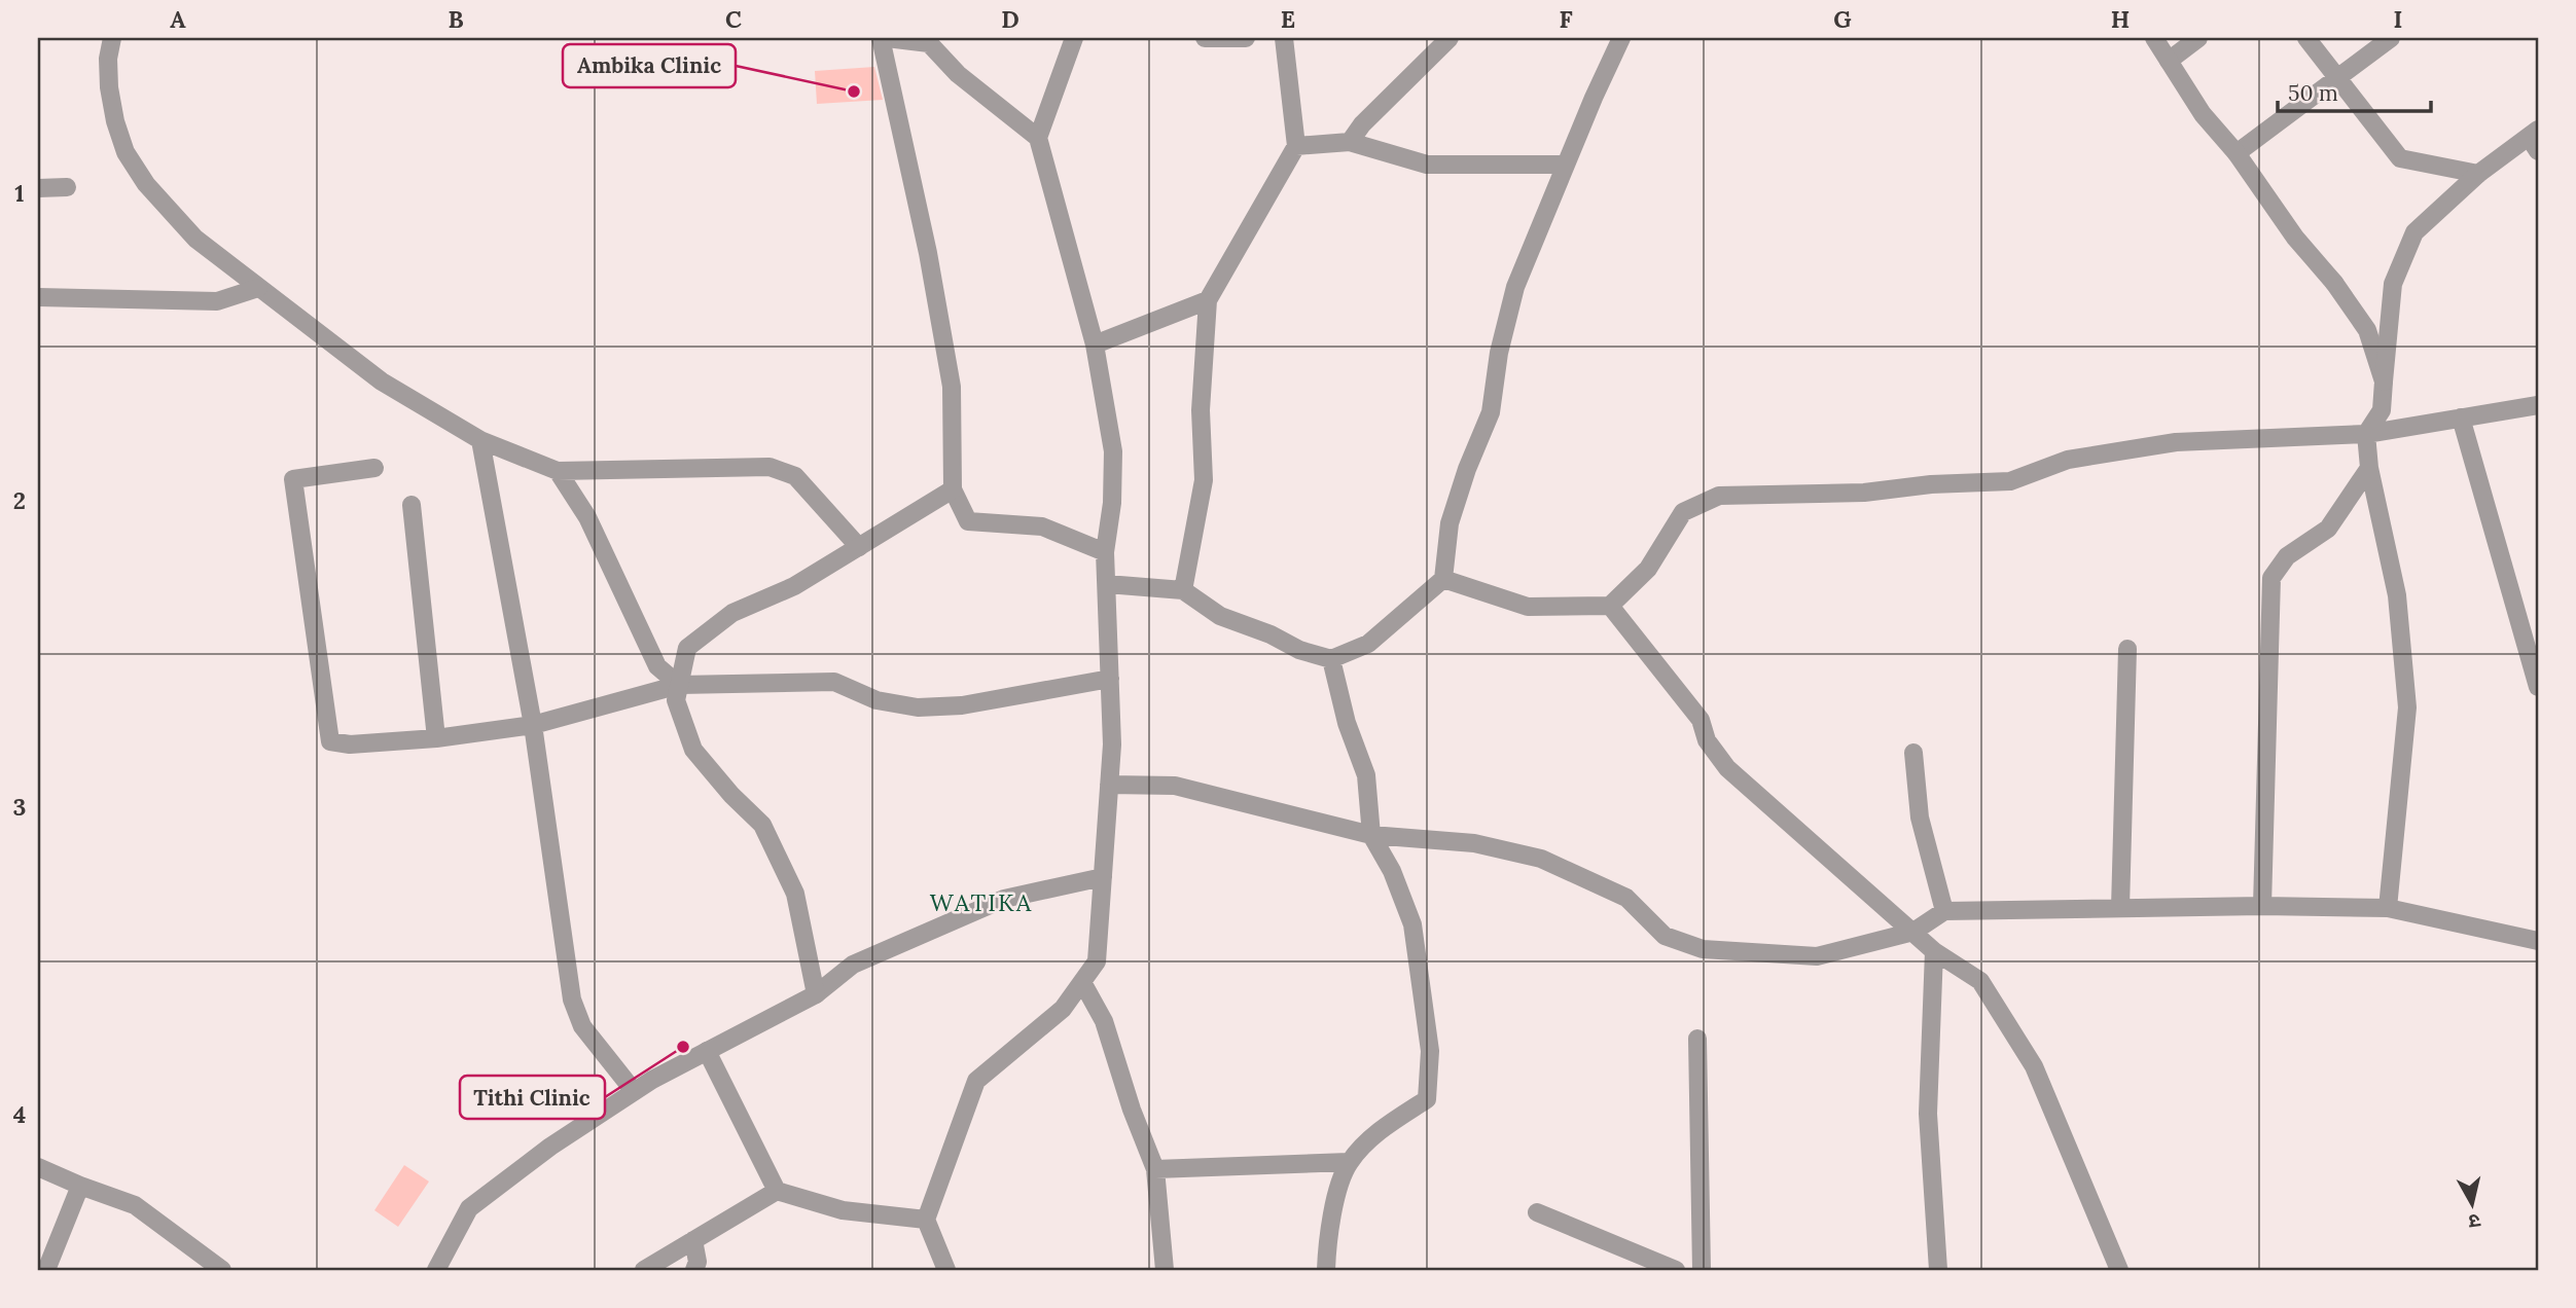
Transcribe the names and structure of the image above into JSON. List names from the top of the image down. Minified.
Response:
{"districts":["WATIKA"],"places":["Ambika Clinic","Tithi Clinic"],"scale_bar":"50 m","north":"bottom","grid":{"columns":["A","B","C","D","E","F","G","H","I"],"rows":["1","2","3","4"]}}
